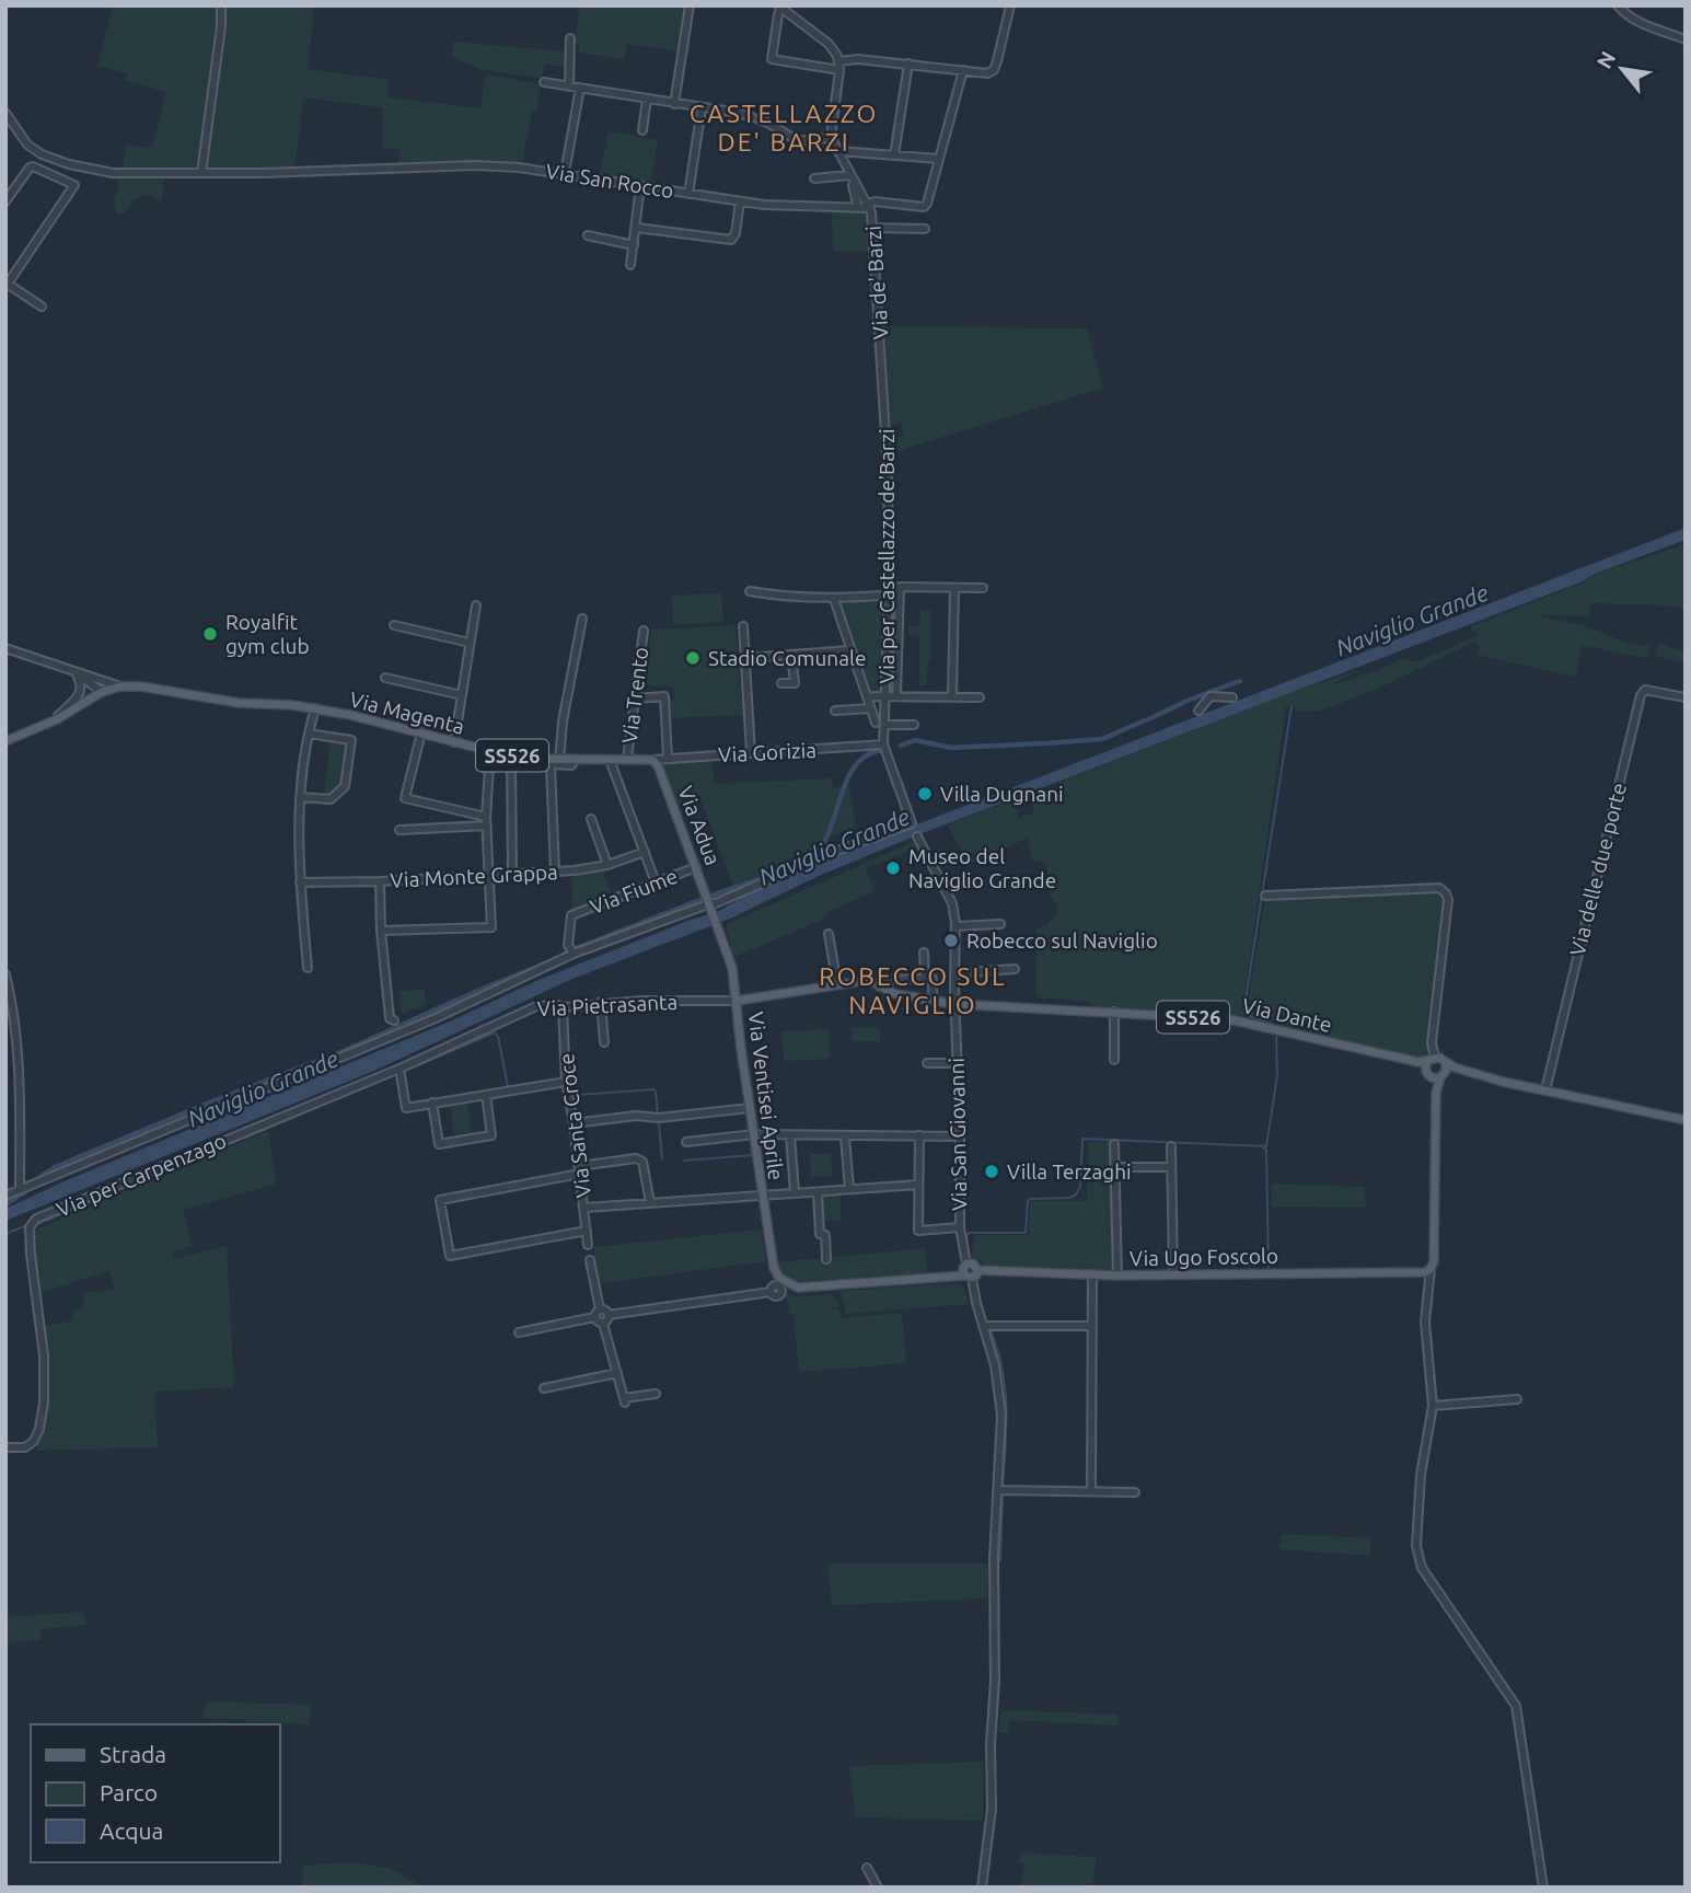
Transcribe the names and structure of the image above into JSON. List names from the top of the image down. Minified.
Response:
{"streets":{"main road":["Via Magenta","SS526","Via Adua","Via Dante","Via Ventisei Aprile","Via Ugo Foscolo"],"street":["Via San Rocco","Via de' Barzi","Via per Castellazzo de'Barzi","Via Trento","Via Gorizia","Via delle due porte","Via Monte Grappa","Via Fiume","Via Pietrasanta","Via Santa Croce","Via San Giovanni","Via per Carpenzago"]},"crossings":[["Via San Rocco","Via de' Barzi"],["Via de' Barzi","Via per Castellazzo de'Barzi"],["Via per Castellazzo de'Barzi","Via Gorizia"],["Via Trento","Via Magenta"],["Via Magenta","Via Gorizia"],["Via Magenta","SS526"],["Via Magenta","Via Adua"],["Via Gorizia","Via Adua"],["SS526","Via delle due porte"],["SS526","Via Dante"],["SS526","Via San Giovanni"],["Via Adua","Via Fiume"],["Via Adua","Via Ventisei Aprile"],["Via Pietrasanta","Via Ventisei Aprile"],["Via Pietrasanta","Via Santa Croce"],["Via Pietrasanta","Via per Carpenzago"],["Via Dante","Via San Giovanni"],["Via San Giovanni","Via Ugo Foscolo"]],"districts":["CASTELLAZZO DE' BARZI","ROBECCO SUL NAVIGLIO"],"water":["Naviglio Grande"],"places":["Royalfit gym club","Stadio Comunale","Villa Dugnani","Museo del Naviglio Grande","Robecco sul Naviglio","Villa Terzaghi"],"legend":["Strada","Parco","Acqua"],"north":"top left"}
